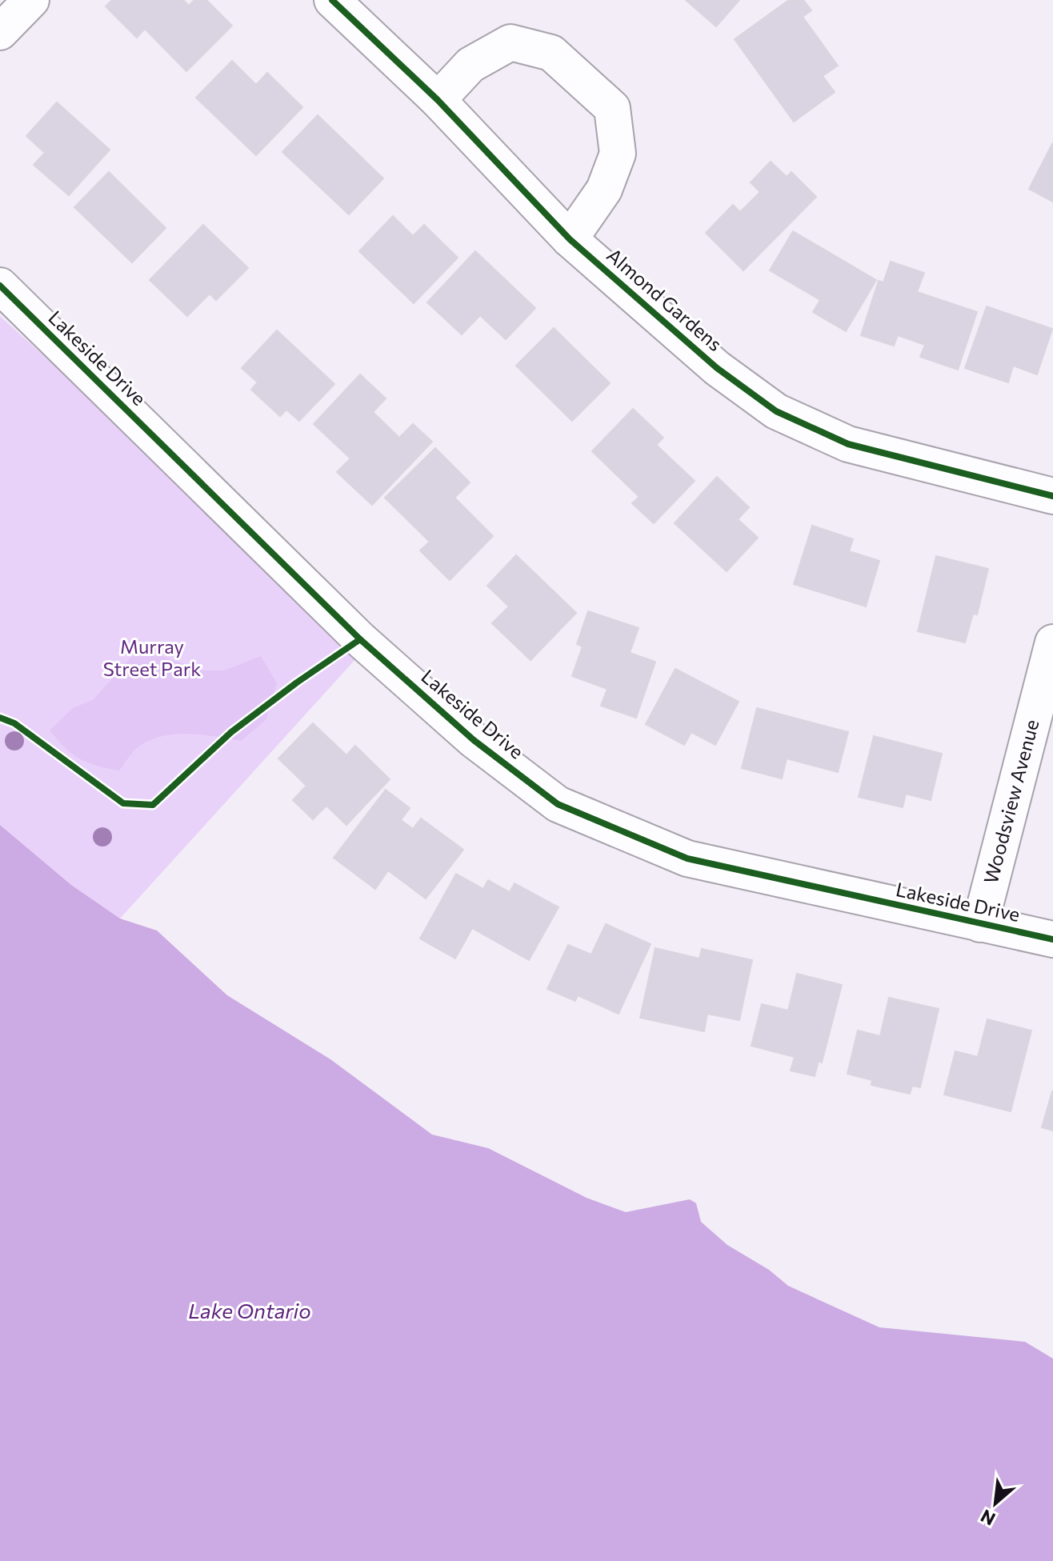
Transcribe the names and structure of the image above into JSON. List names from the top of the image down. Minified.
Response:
{"streets":{"street":["Almond Gardens","Lakeside Drive","Woodsview Avenue"]},"crossings":[["Lakeside Drive","Woodsview Avenue"]],"water":["Lake Ontario"],"parks":["Murray Street Park"],"north":"bottom left"}
